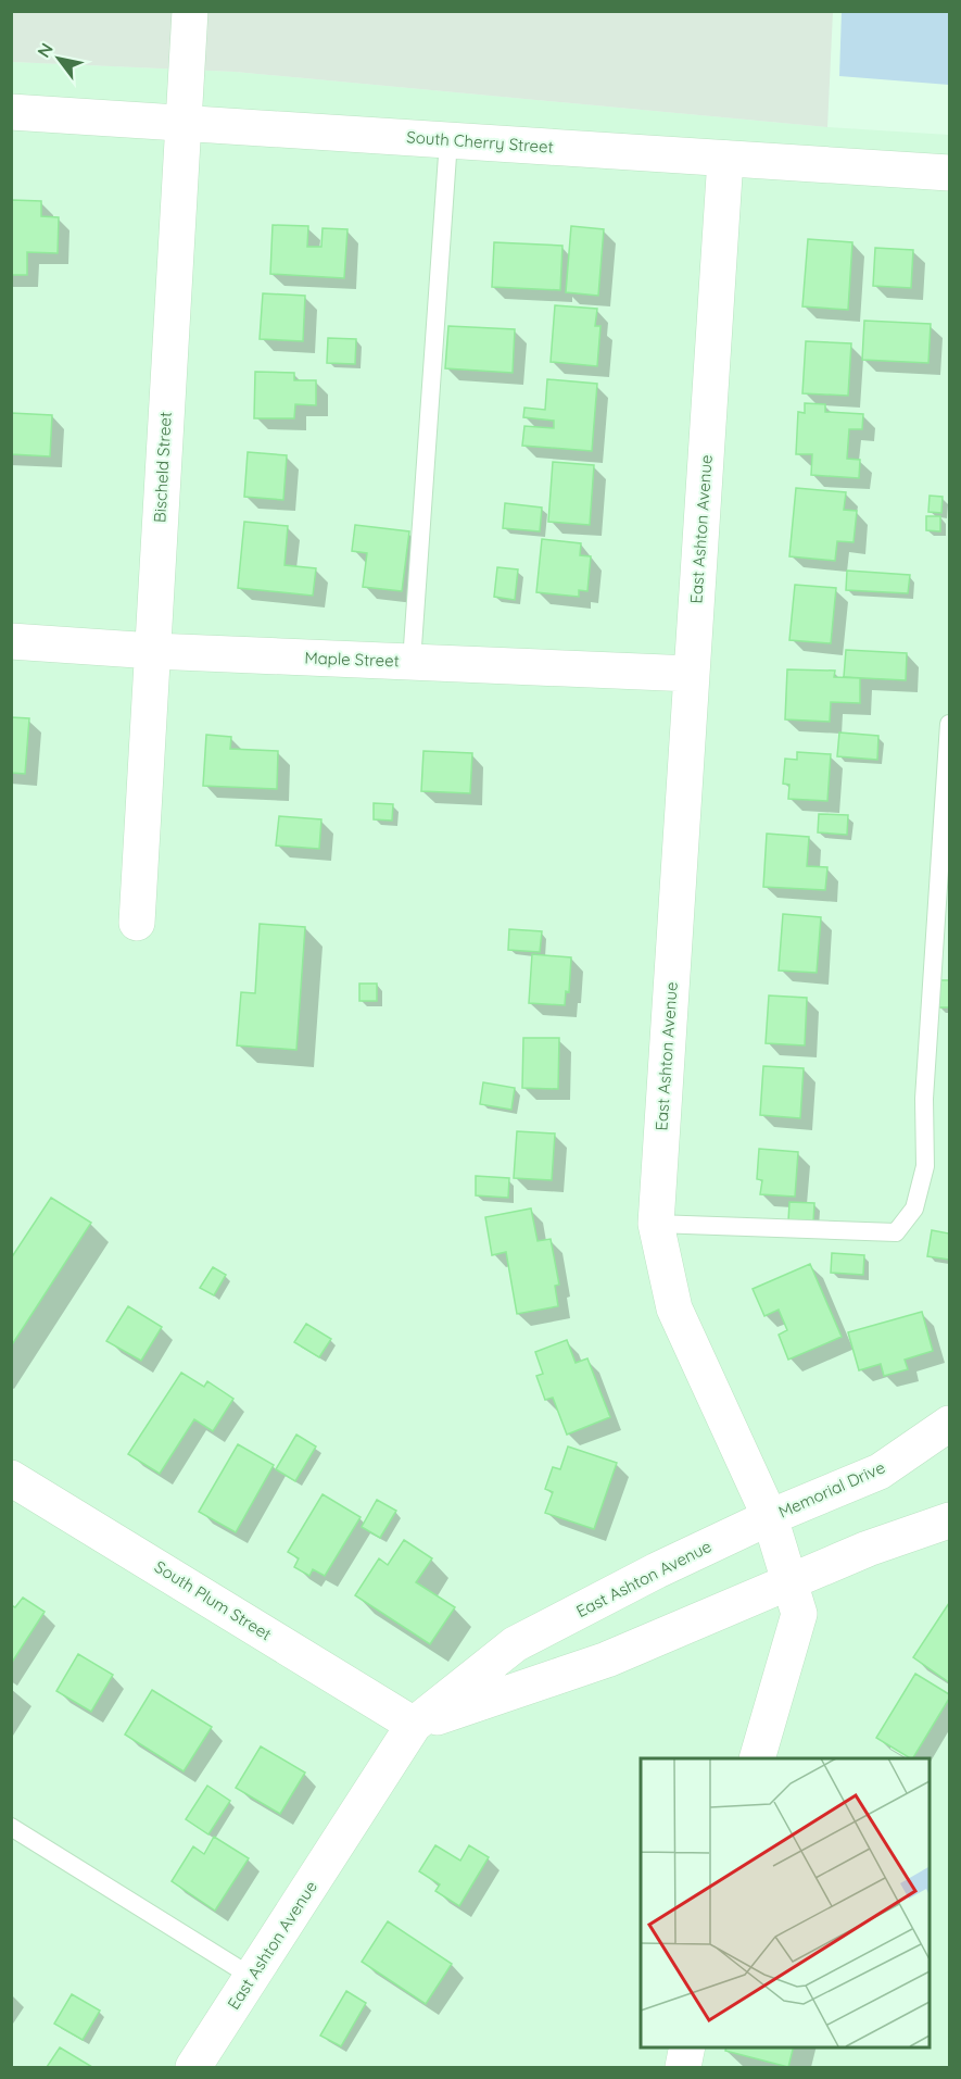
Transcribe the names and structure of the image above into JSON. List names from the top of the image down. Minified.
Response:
{"streets":{"street":["South Cherry Street","Bischeld Street","East Ashton Avenue","Maple Street","Memorial Drive","South Plum Street"]},"crossings":[["South Cherry Street","Bischeld Street"],["South Cherry Street","East Ashton Avenue"],["Bischeld Street","Maple Street"],["East Ashton Avenue","Maple Street"],["East Ashton Avenue","Memorial Drive"],["East Ashton Avenue","South Plum Street"]],"north":"top left"}
